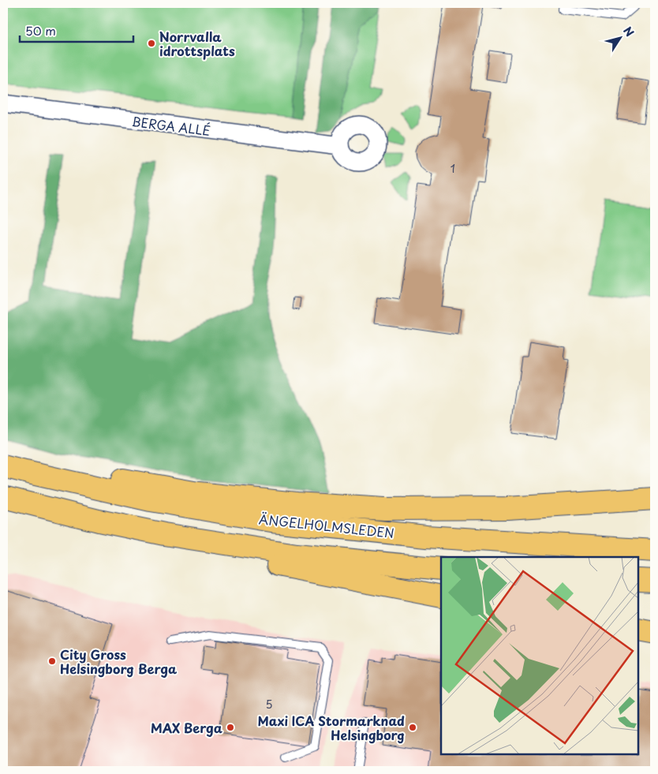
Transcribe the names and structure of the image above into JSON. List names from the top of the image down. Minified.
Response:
{"streets":{"highway":["ÄNGELHOLMSLEDEN"],"street":["BERGA ALLÉ"]},"places":["Norrvalla idrottsplats","City Gross Helsingborg Berga","MAX Berga","Maxi ICA Stormarknad Helsingborg"],"house_numbers":["1","5"],"scale_bar":"50 m","north":"top right"}
